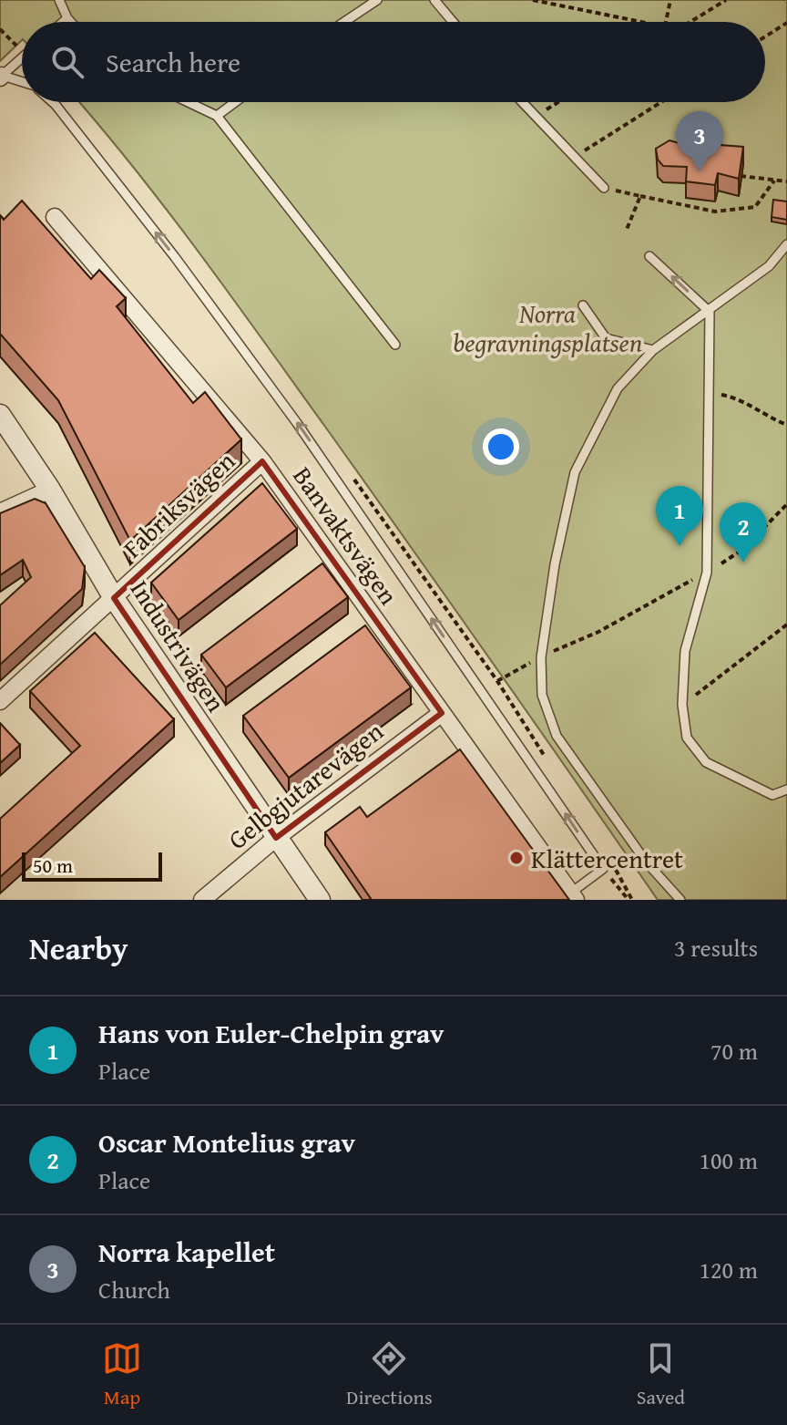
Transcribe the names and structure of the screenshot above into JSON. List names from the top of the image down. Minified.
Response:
{"streets":{"street":["Fabriksvägen","Banvaktsvägen","Industrivägen","Gelbgjutarevägen"]},"crossings":[["Fabriksvägen","Banvaktsvägen"],["Fabriksvägen","Industrivägen"],["Banvaktsvägen","Gelbgjutarevägen"],["Industrivägen","Gelbgjutarevägen"]],"parks":["Norra begravningsplatsen"],"places":["Klättercentret"],"scale_bar":"50 m","page":{"search":"Search here","pins":["3","1","2"],"scale":"50 m","heading":["Nearby","3 results"],"list":[{"mark":"1","name":"Hans von Euler-Chelpin grav","note":"Place","value":"70 m"},{"mark":"2","name":"Oscar Montelius grav","note":"Place","value":"100 m"},{"mark":"3","name":"Norra kapellet","note":"Church","value":"120 m"}],"nav":["Map","Directions","Saved"]}}
